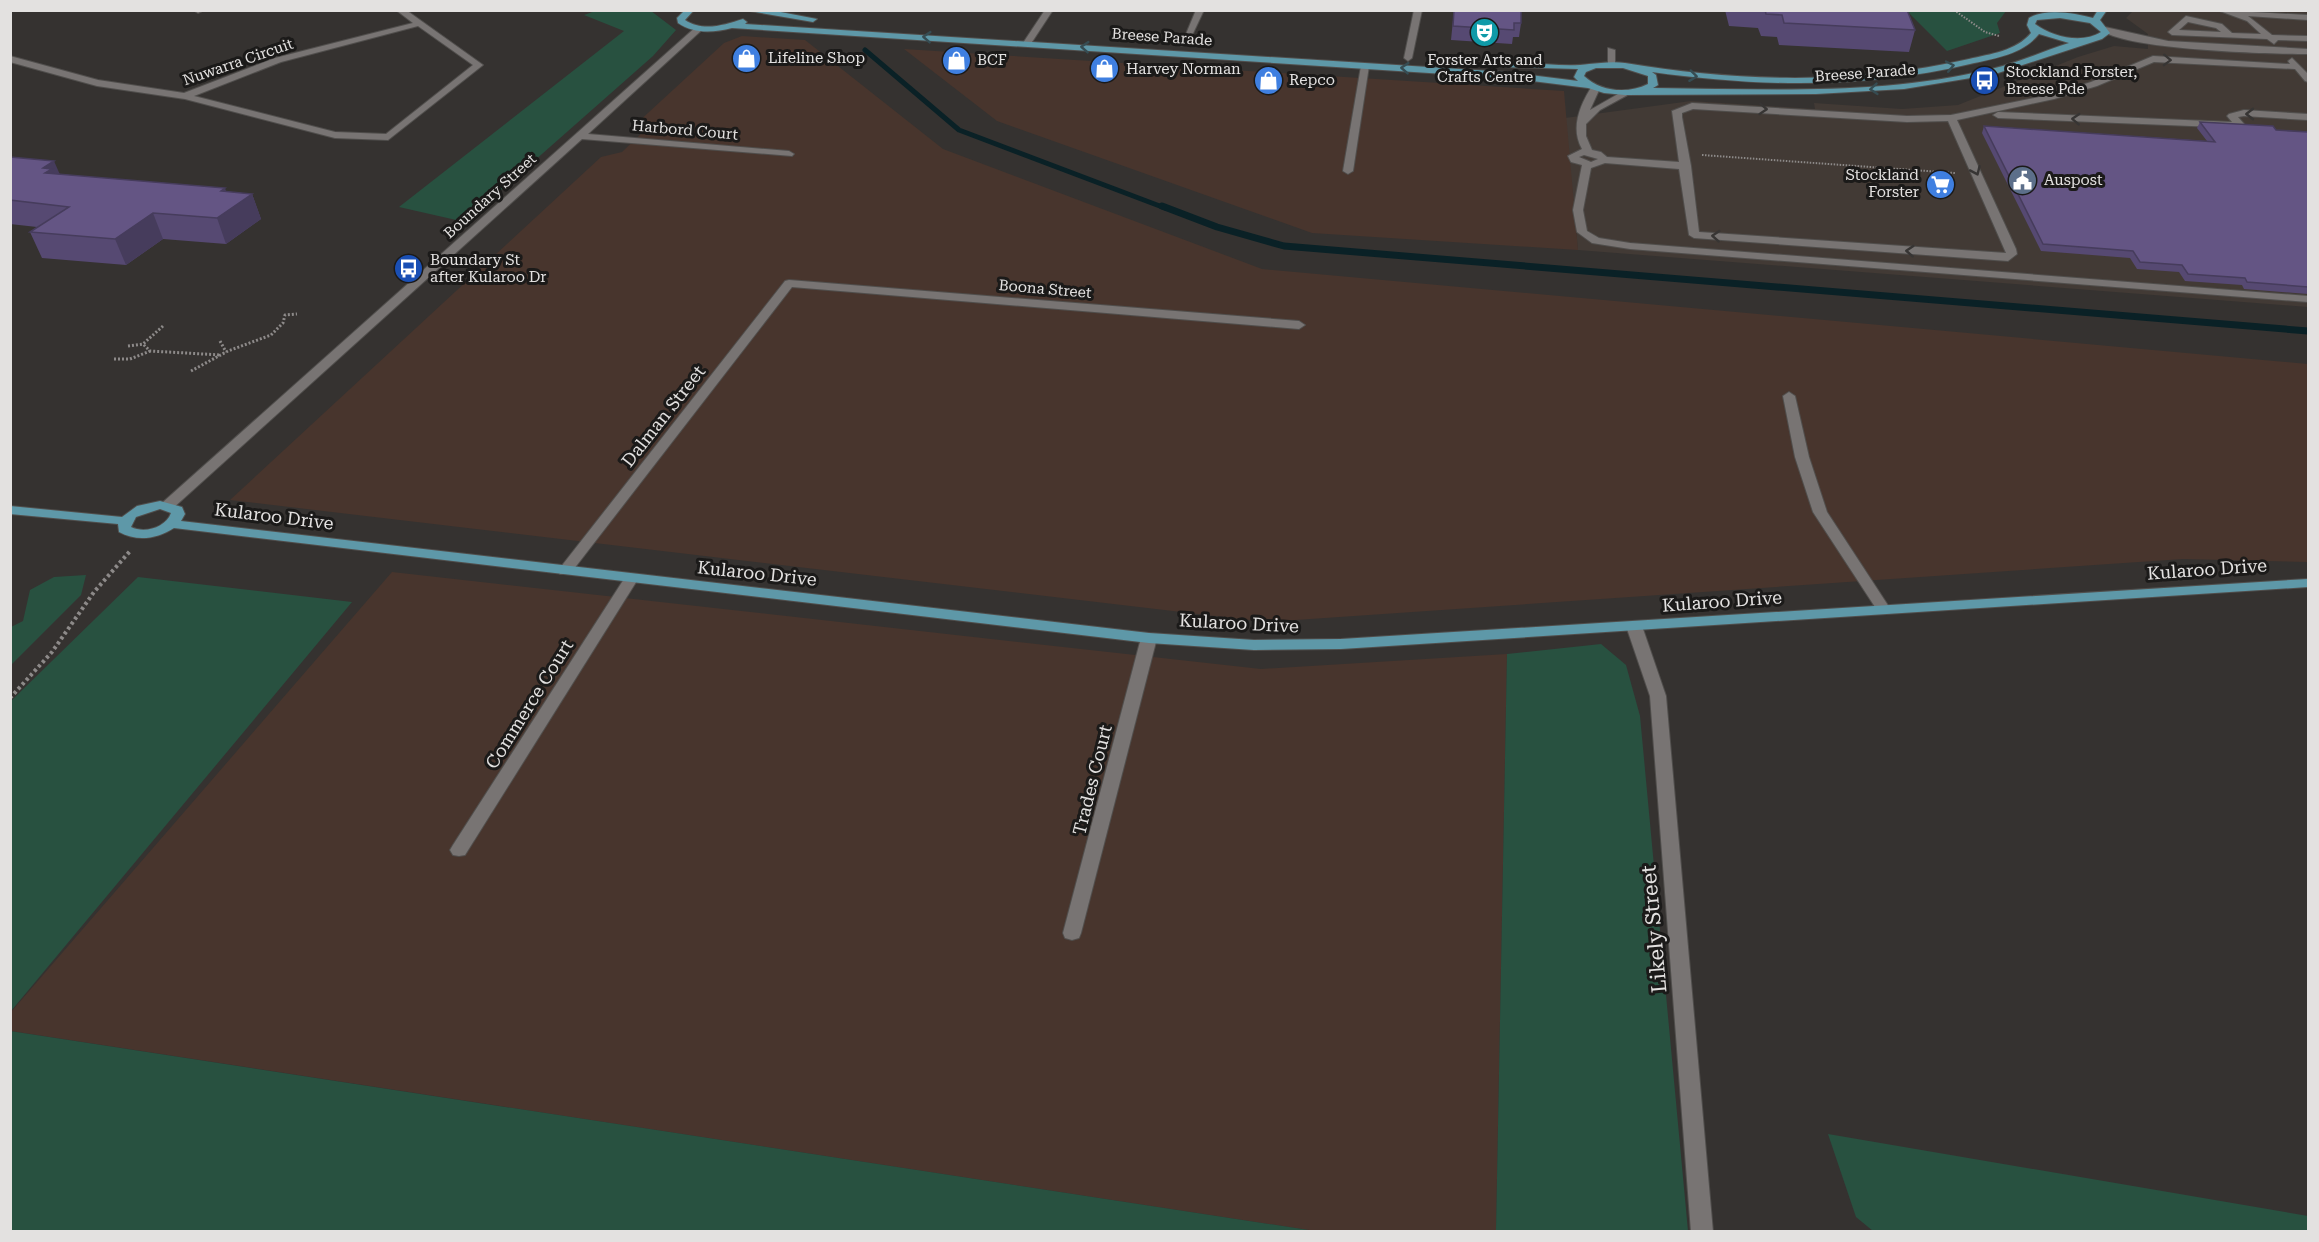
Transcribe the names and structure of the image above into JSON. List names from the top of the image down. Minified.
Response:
{"streets":{"main road":["Breese Parade","Kularoo Drive"],"street":["Nuwarra Circuit","Harbord Court","Boundary Street","Boona Street","Dalman Street","Commerce Court","Trades Court","Likely Street"]},"crossings":[["Breese Parade","Boundary Street"],["Harbord Court","Boundary Street"],["Boona Street","Dalman Street"],["Dalman Street","Kularoo Drive"],["Kularoo Drive","Commerce Court"],["Kularoo Drive","Trades Court"],["Kularoo Drive","Likely Street"]],"places":{"theatre":["Forster Arts and Crafts Centre"],"shop":["Lifeline Shop","BCF","Harvey Norman","Repco"],"bus stop":["Stockland Forster, Breese Pde","Boundary St after Kularoo Dr"],"public building":["Auspost"],"supermarket":["Stockland Forster"]}}
